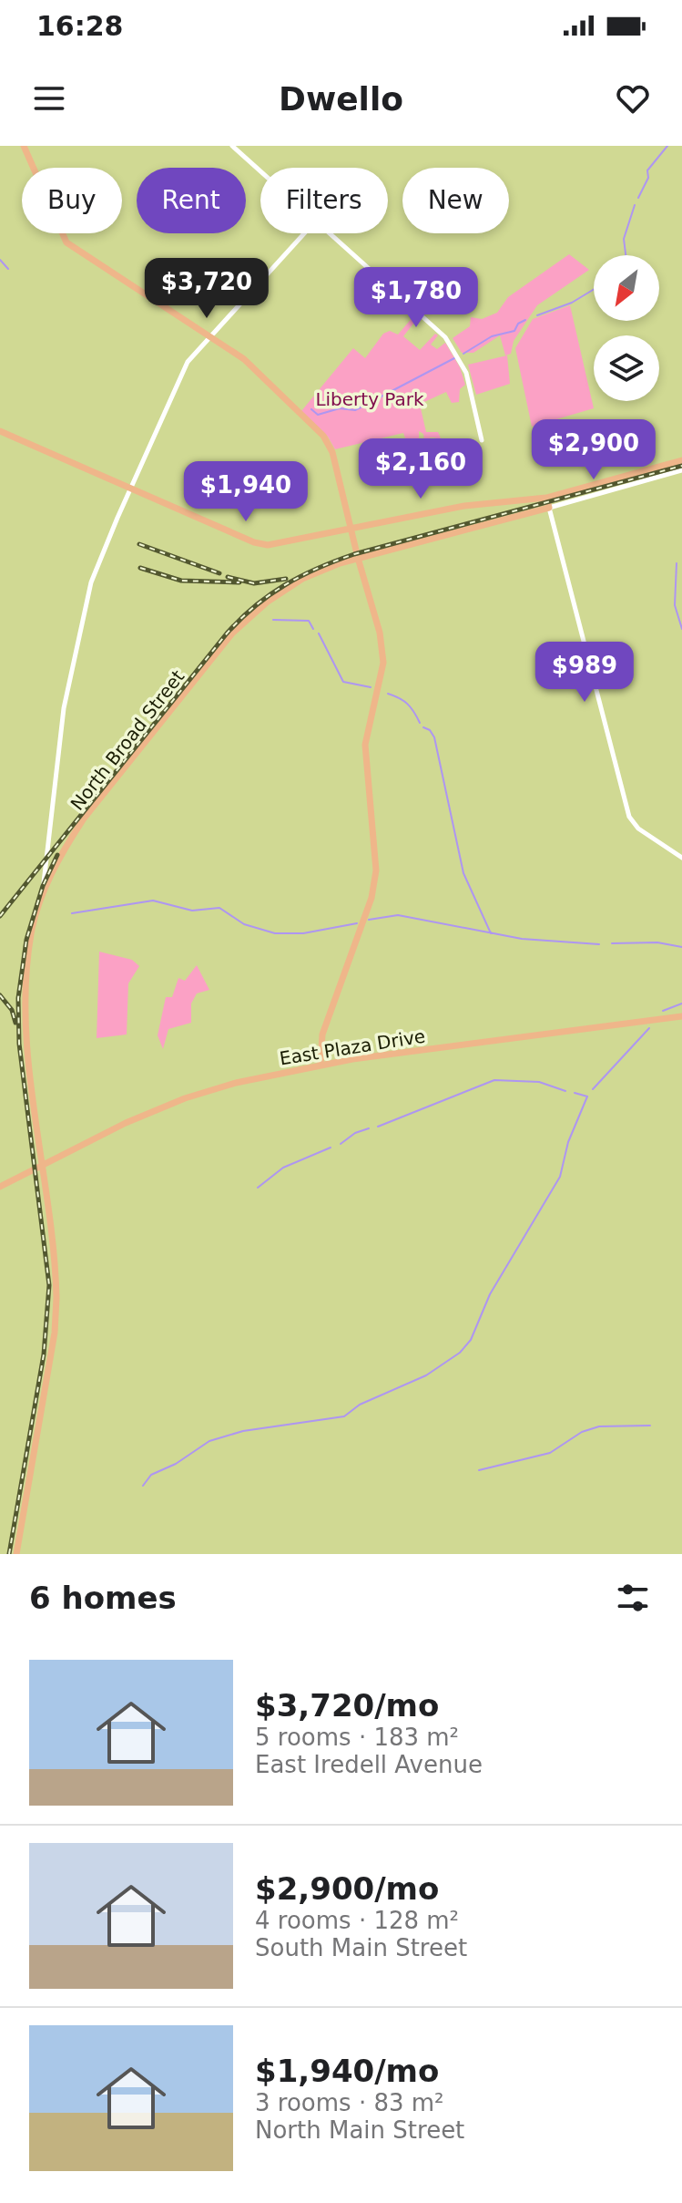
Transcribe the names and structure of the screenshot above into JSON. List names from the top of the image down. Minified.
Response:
{"streets":{"main road":["North Broad Street","East Plaza Drive"]},"crossings":[["North Broad Street","East Plaza Drive"]],"parks":["Liberty Park"],"north":"bottom left","page":{"status":"16:28","header":"Dwello","chip":["Buy","Rent","Filters","New"],"price":["$3,720","$1,780","$2,900","$2,160","$1,940","$989"],"heading":"6 homes","list":[{"name":"$3,720/mo","note":"5 rooms · 183 m² · East Iredell Avenue"},{"name":"$2,900/mo","note":"4 rooms · 128 m² · South Main Street"},{"name":"$1,940/mo","note":"3 rooms · 83 m² · North Main Street"}]}}
